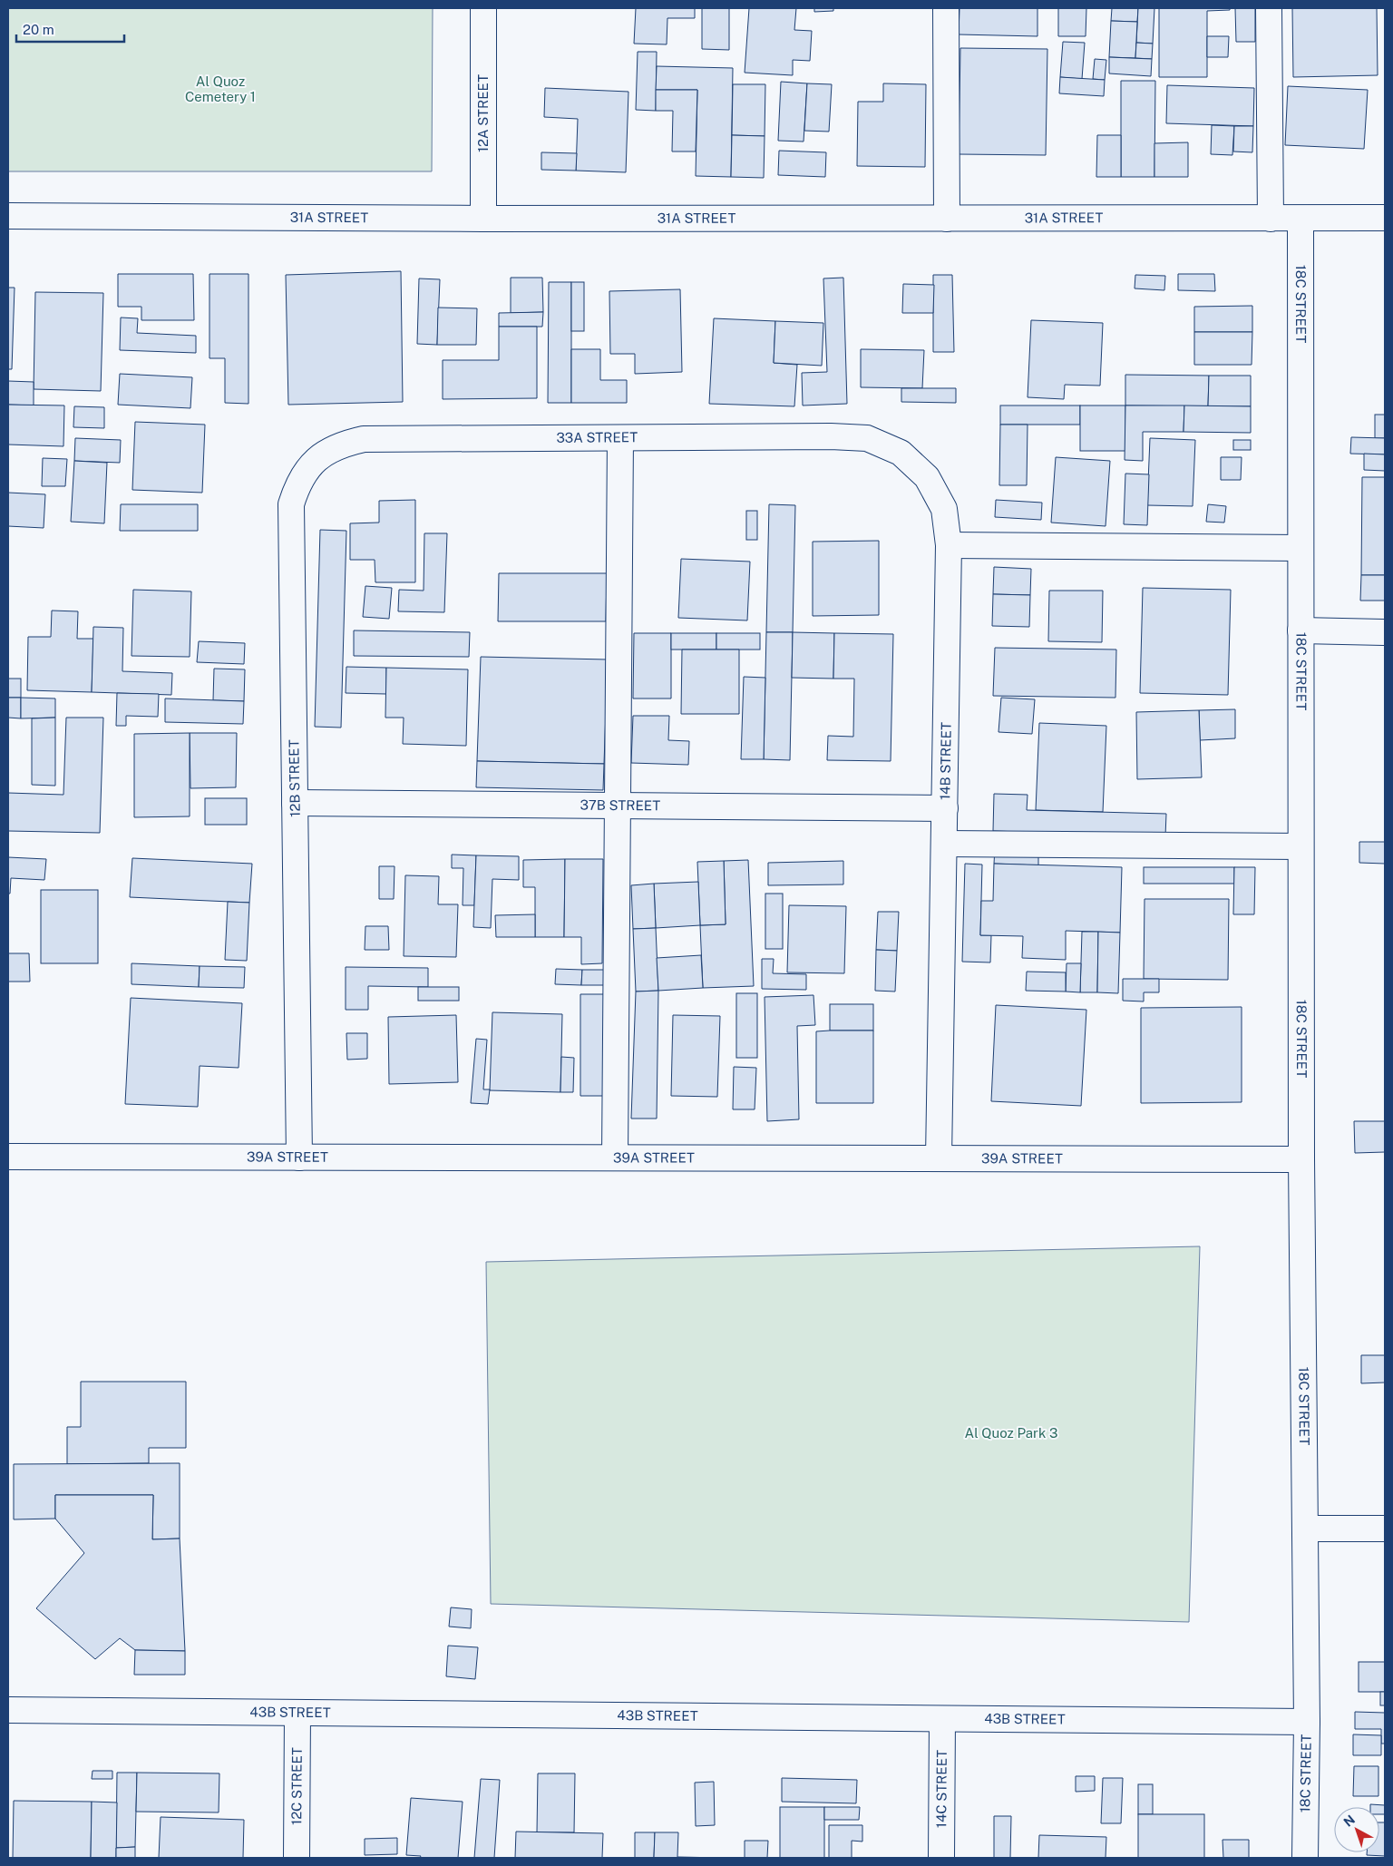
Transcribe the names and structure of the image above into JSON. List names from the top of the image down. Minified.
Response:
{"streets":{"street":["12A STREET","31A STREET","18C STREET","33A STREET","14B STREET","12B STREET","37B STREET","39A STREET","43B STREET","12C STREET","14C STREET"]},"crossings":[["12A STREET","31A STREET"],["31A STREET","18C STREET"],["18C STREET","39A STREET"],["18C STREET","43B STREET"],["33A STREET","14B STREET"],["33A STREET","12B STREET"],["14B STREET","37B STREET"],["14B STREET","39A STREET"],["12B STREET","37B STREET"],["12B STREET","39A STREET"],["43B STREET","12C STREET"],["43B STREET","14C STREET"]],"parks":["Al Quoz Cemetery 1","Al Quoz Park 3"],"scale_bar":"20 m","north":"top left"}
